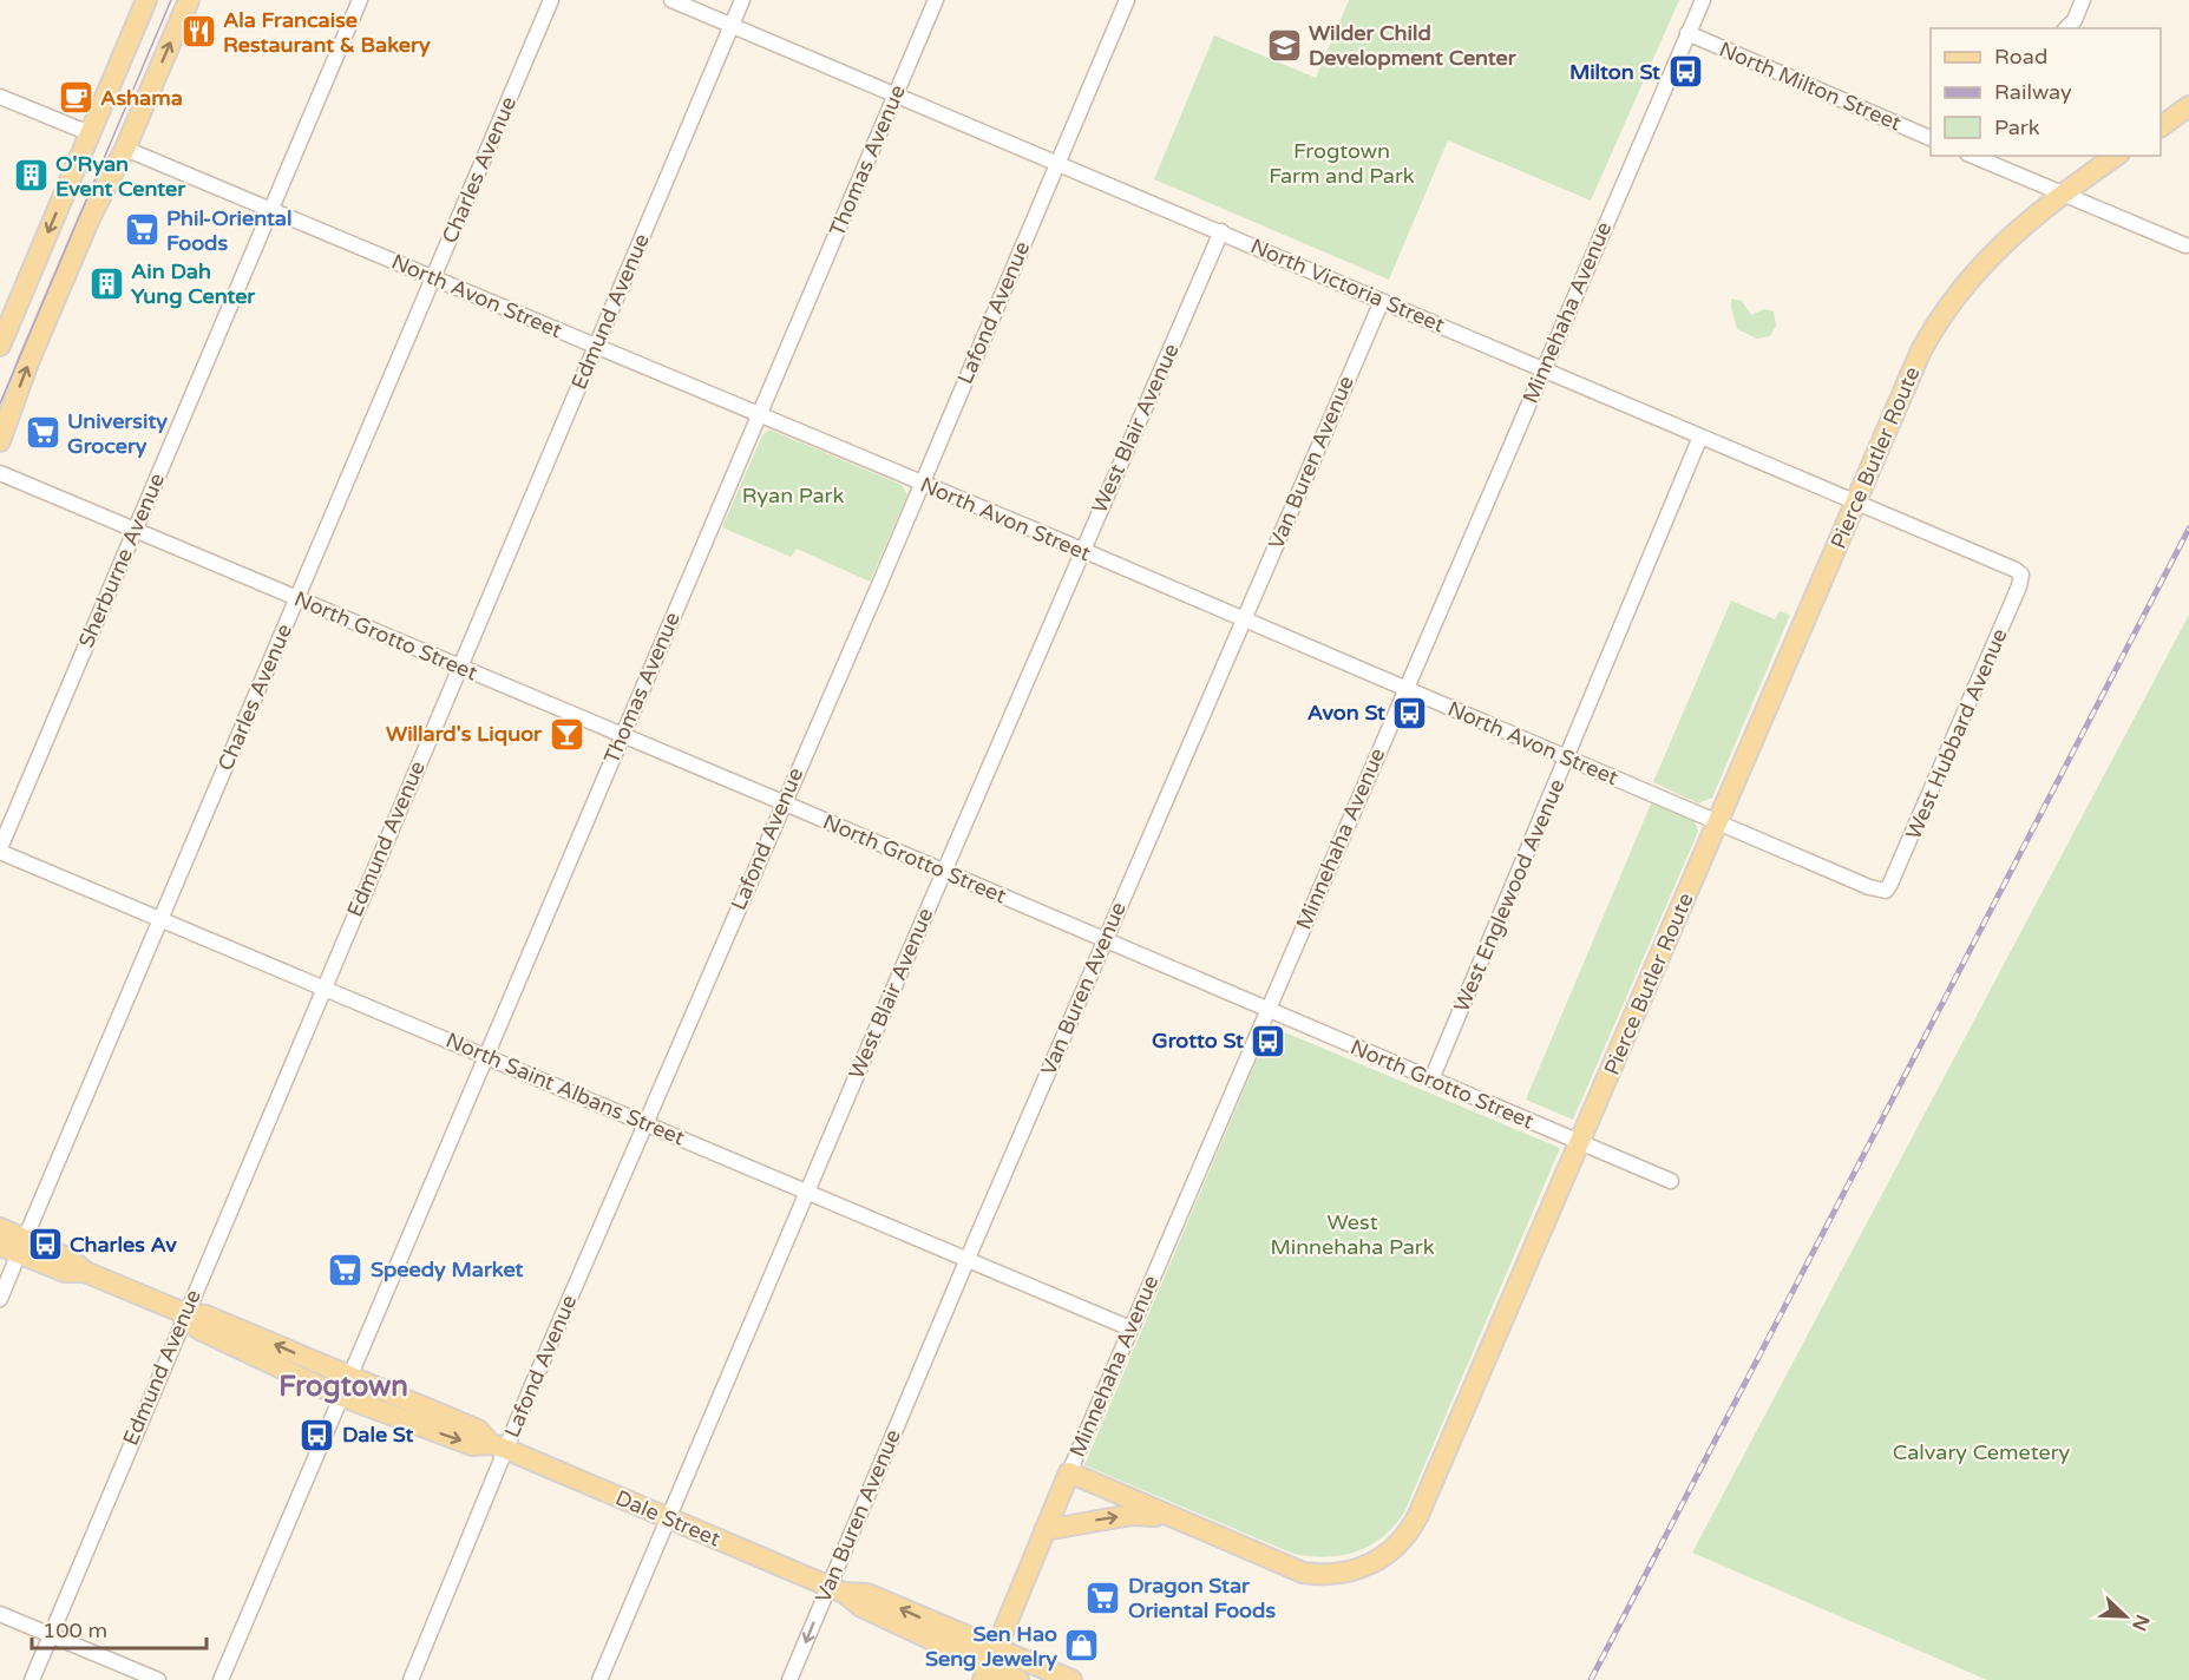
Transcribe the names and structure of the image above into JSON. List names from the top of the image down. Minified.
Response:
{"streets":{"main road":["Minnehaha Avenue","Pierce Butler Route","Dale Street"],"street":["North Milton Street","Thomas Avenue","Charles Avenue","North Victoria Street","North Avon Street","Edmund Avenue","Lafond Avenue","West Blair Avenue","Van Buren Avenue","Sherburne Avenue","North Grotto Street","West Hubbard Avenue","West Englewood Avenue","North Saint Albans Street"]},"crossings":[["North Milton Street","Minnehaha Avenue"],["Thomas Avenue","North Victoria Street"],["Thomas Avenue","North Avon Street"],["Thomas Avenue","North Grotto Street"],["Thomas Avenue","North Saint Albans Street"],["Thomas Avenue","Dale Street"],["Charles Avenue","North Avon Street"],["Charles Avenue","North Grotto Street"],["Charles Avenue","North Saint Albans Street"],["Charles Avenue","Dale Street"],["North Victoria Street","Edmund Avenue"],["North Victoria Street","Lafond Avenue"],["North Victoria Street","Minnehaha Avenue"],["North Victoria Street","West Blair Avenue"],["North Victoria Street","Pierce Butler Route"],["North Victoria Street","Van Buren Avenue"],["North Victoria Street","West Hubbard Avenue"],["North Victoria Street","West Englewood Avenue"],["North Avon Street","Edmund Avenue"],["North Avon Street","Lafond Avenue"],["North Avon Street","Minnehaha Avenue"],["North Avon Street","West Blair Avenue"],["North Avon Street","Pierce Butler Route"],["North Avon Street","Van Buren Avenue"],["North Avon Street","Sherburne Avenue"],["North Avon Street","West Hubbard Avenue"],["North Avon Street","West Englewood Avenue"],["Edmund Avenue","North Grotto Street"],["Edmund Avenue","North Saint Albans Street"],["Edmund Avenue","Dale Street"],["Lafond Avenue","North Grotto Street"],["Lafond Avenue","North Saint Albans Street"],["Lafond Avenue","Dale Street"],["Minnehaha Avenue","Pierce Butler Route"],["Minnehaha Avenue","North Grotto Street"],["Minnehaha Avenue","North Saint Albans Street"],["Minnehaha Avenue","Dale Street"],["West Blair Avenue","North Grotto Street"],["West Blair Avenue","North Saint Albans Street"],["West Blair Avenue","Dale Street"],["Pierce Butler Route","North Grotto Street"],["Van Buren Avenue","North Grotto Street"],["Van Buren Avenue","North Saint Albans Street"],["Van Buren Avenue","Dale Street"],["Sherburne Avenue","North Grotto Street"],["Sherburne Avenue","North Saint Albans Street"],["North Grotto Street","West Englewood Avenue"]],"districts":["Frogtown"],"parks":["Frogtown Farm and Park","Ryan Park","West Minnehaha Park","Calvary Cemetery"],"places":{"restaurant":["Ala Francaise Restaurant & Bakery"],"school or university":["Wilder Child Development Center"],"bus stop":["Milton St","Avon St","Grotto St","Charles Av","Dale St"],"cafe":["Ashama"],"building":["O'Ryan Event Center","Ain Dah Yung Center"],"supermarket":["Phil-Oriental Foods","University Grocery","Speedy Market","Dragon Star Oriental Foods"],"bar":["Willard's Liquor"],"shop":["Sen Hao Seng Jewelry"]},"legend":["Road","Railway","Park"],"scale_bar":"100 m","north":"bottom right"}
